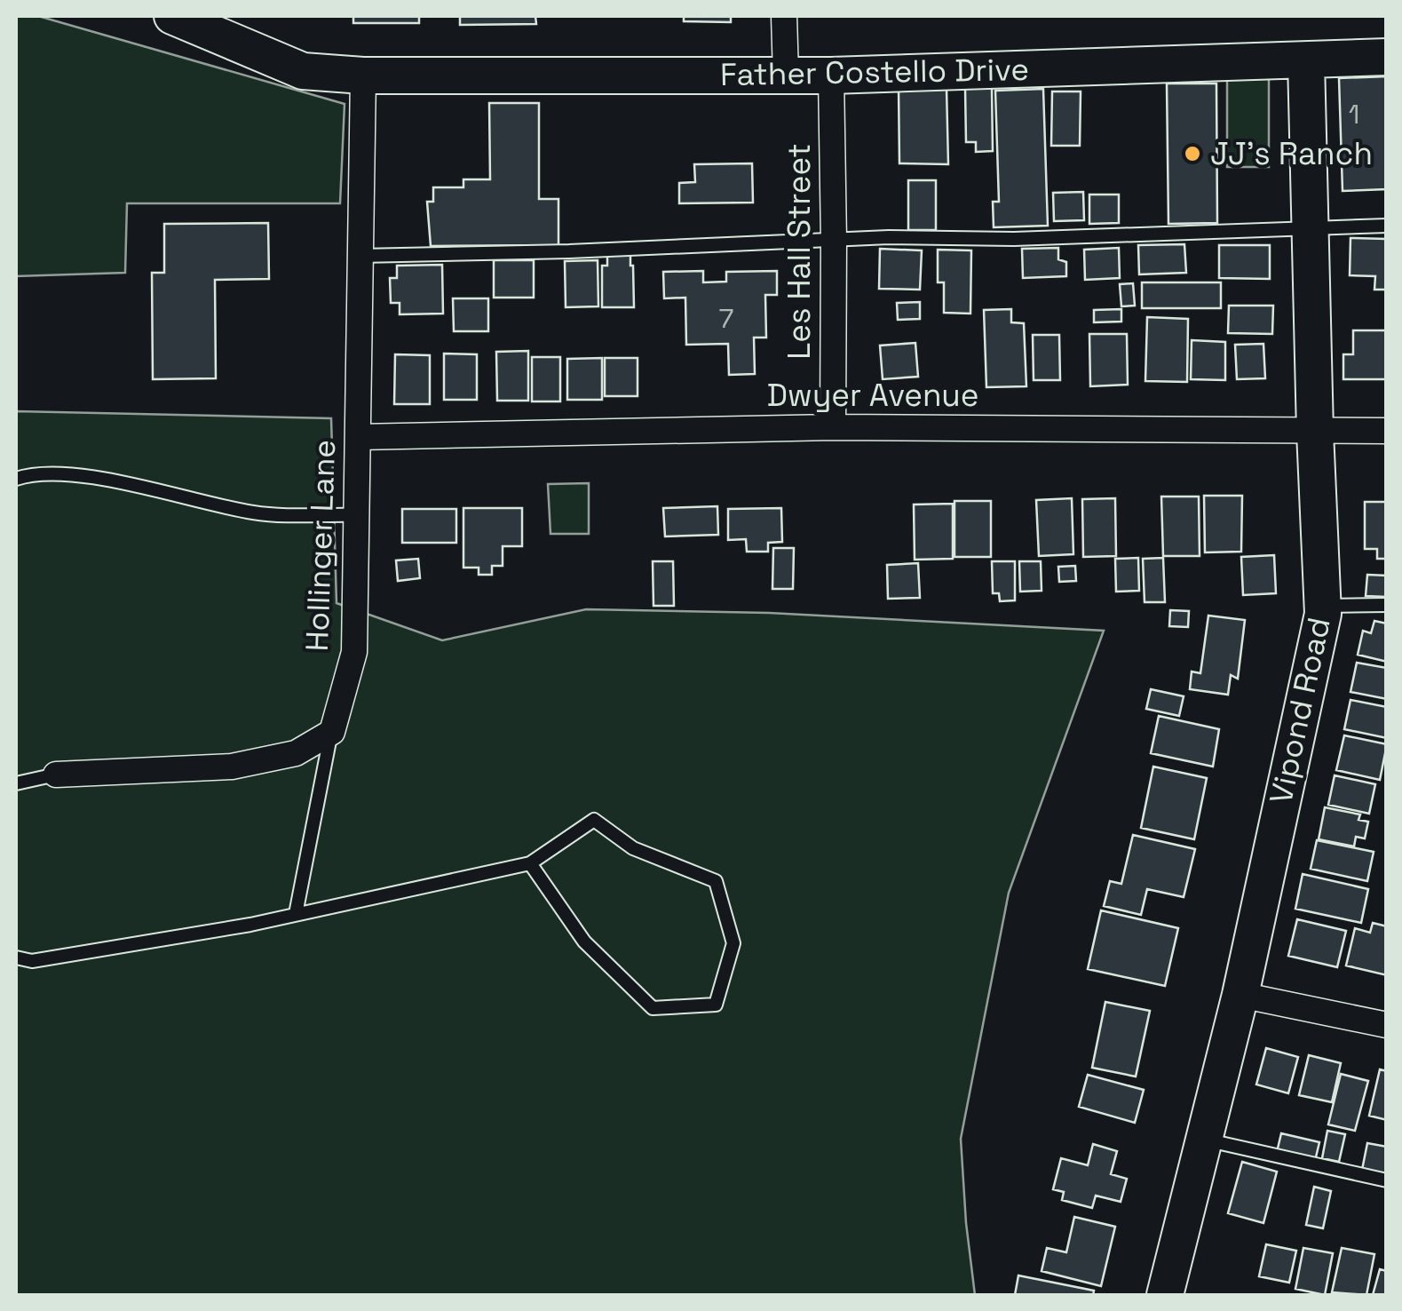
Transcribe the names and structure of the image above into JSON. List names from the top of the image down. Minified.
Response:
{"streets":{"street":["Father Costello Drive","Les Hall Street","Dwyer Avenue","Hollinger Lane","Vipond Road"]},"crossings":[["Father Costello Drive","Les Hall Street"],["Father Costello Drive","Hollinger Lane"],["Father Costello Drive","Vipond Road"],["Les Hall Street","Dwyer Avenue"],["Dwyer Avenue","Hollinger Lane"],["Dwyer Avenue","Vipond Road"]],"places":["JJ's Ranch"],"house_numbers":["1","7"]}
